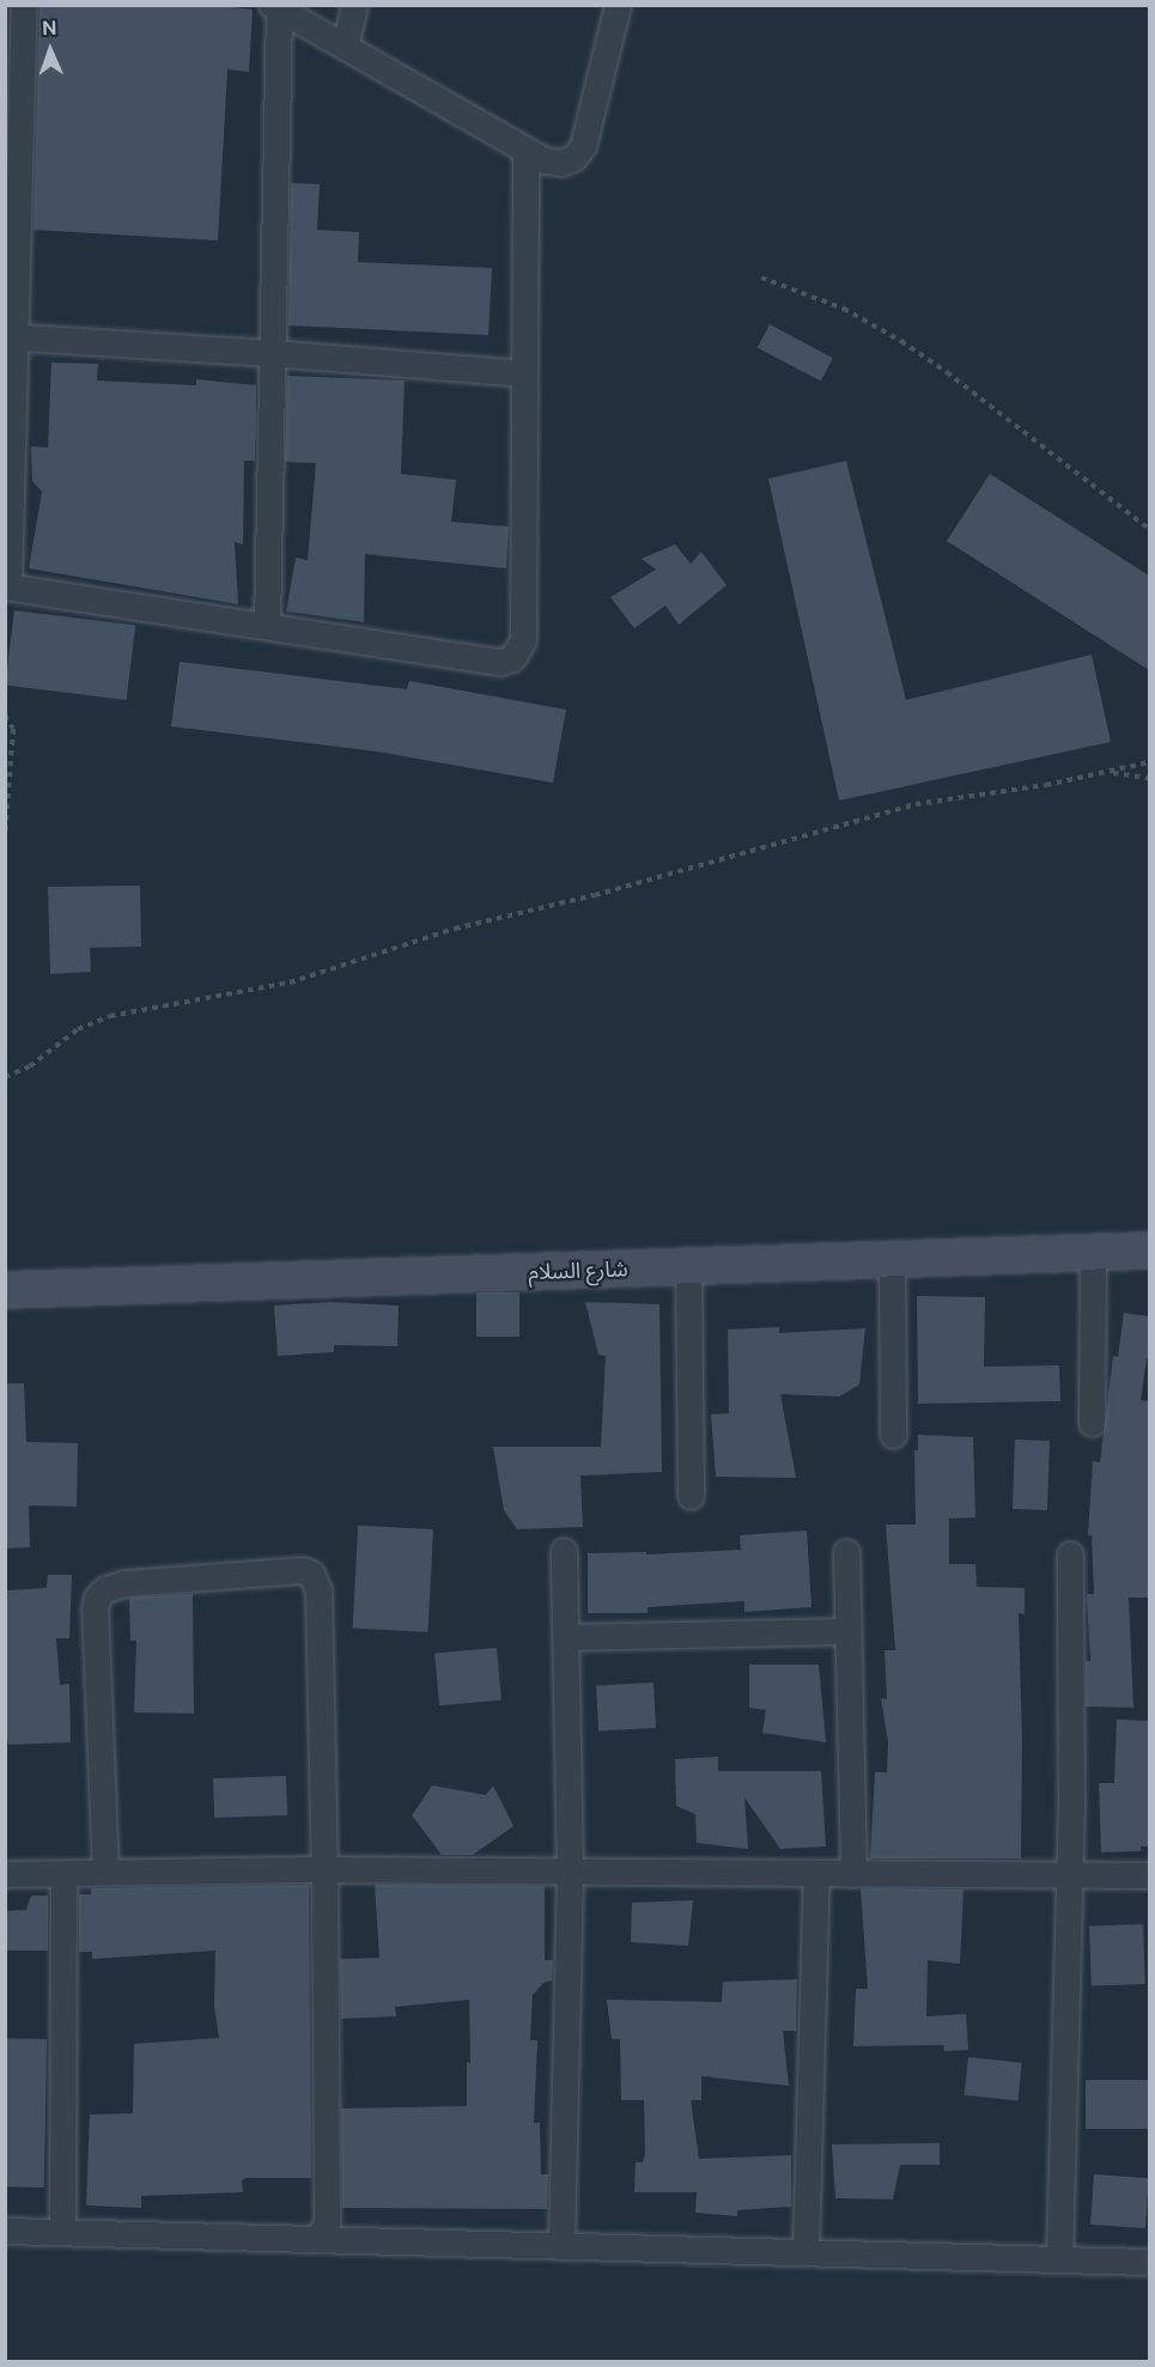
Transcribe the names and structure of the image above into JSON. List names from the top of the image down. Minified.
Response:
{"streets":{"main road":["شارع السلام"]},"north":"top"}
